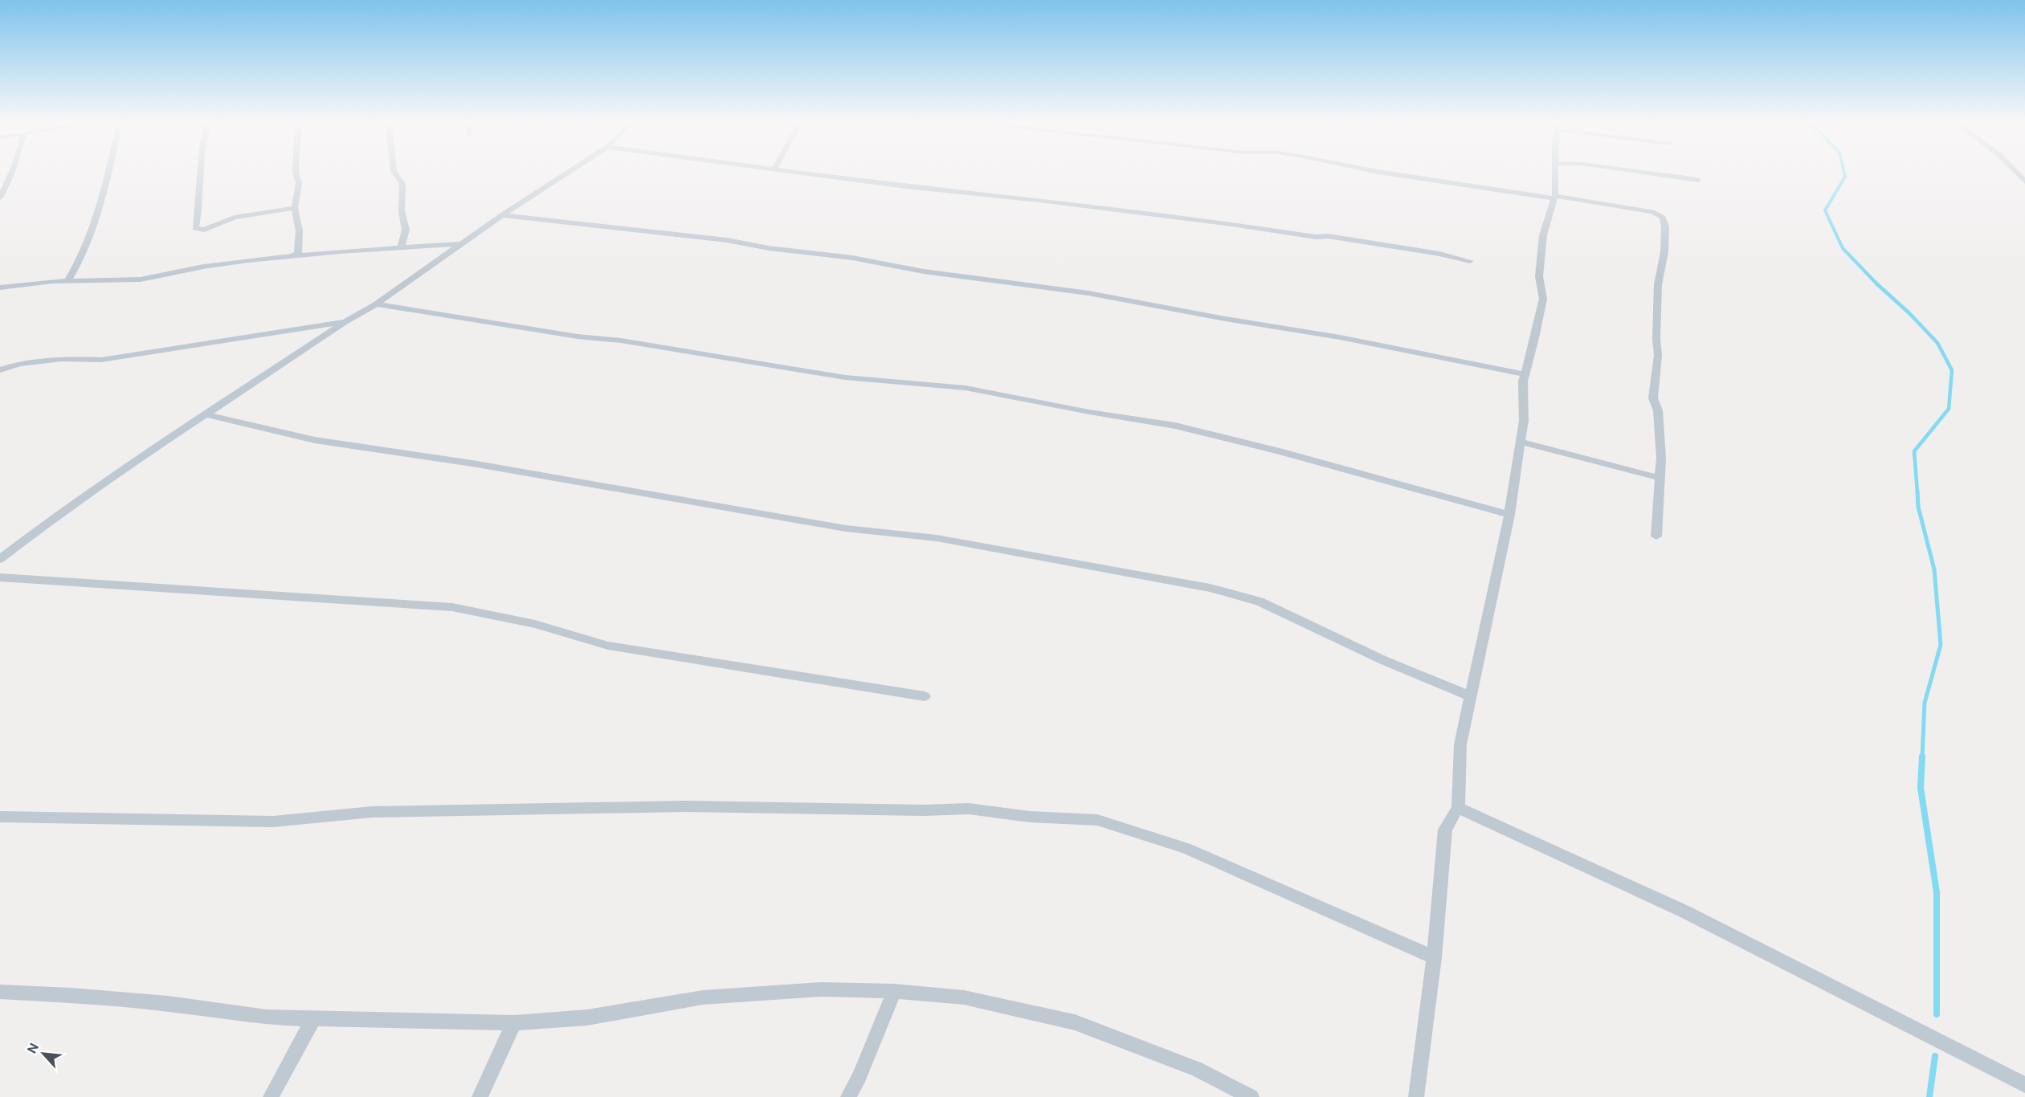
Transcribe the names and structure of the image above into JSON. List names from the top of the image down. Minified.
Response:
{"north":"top left"}
